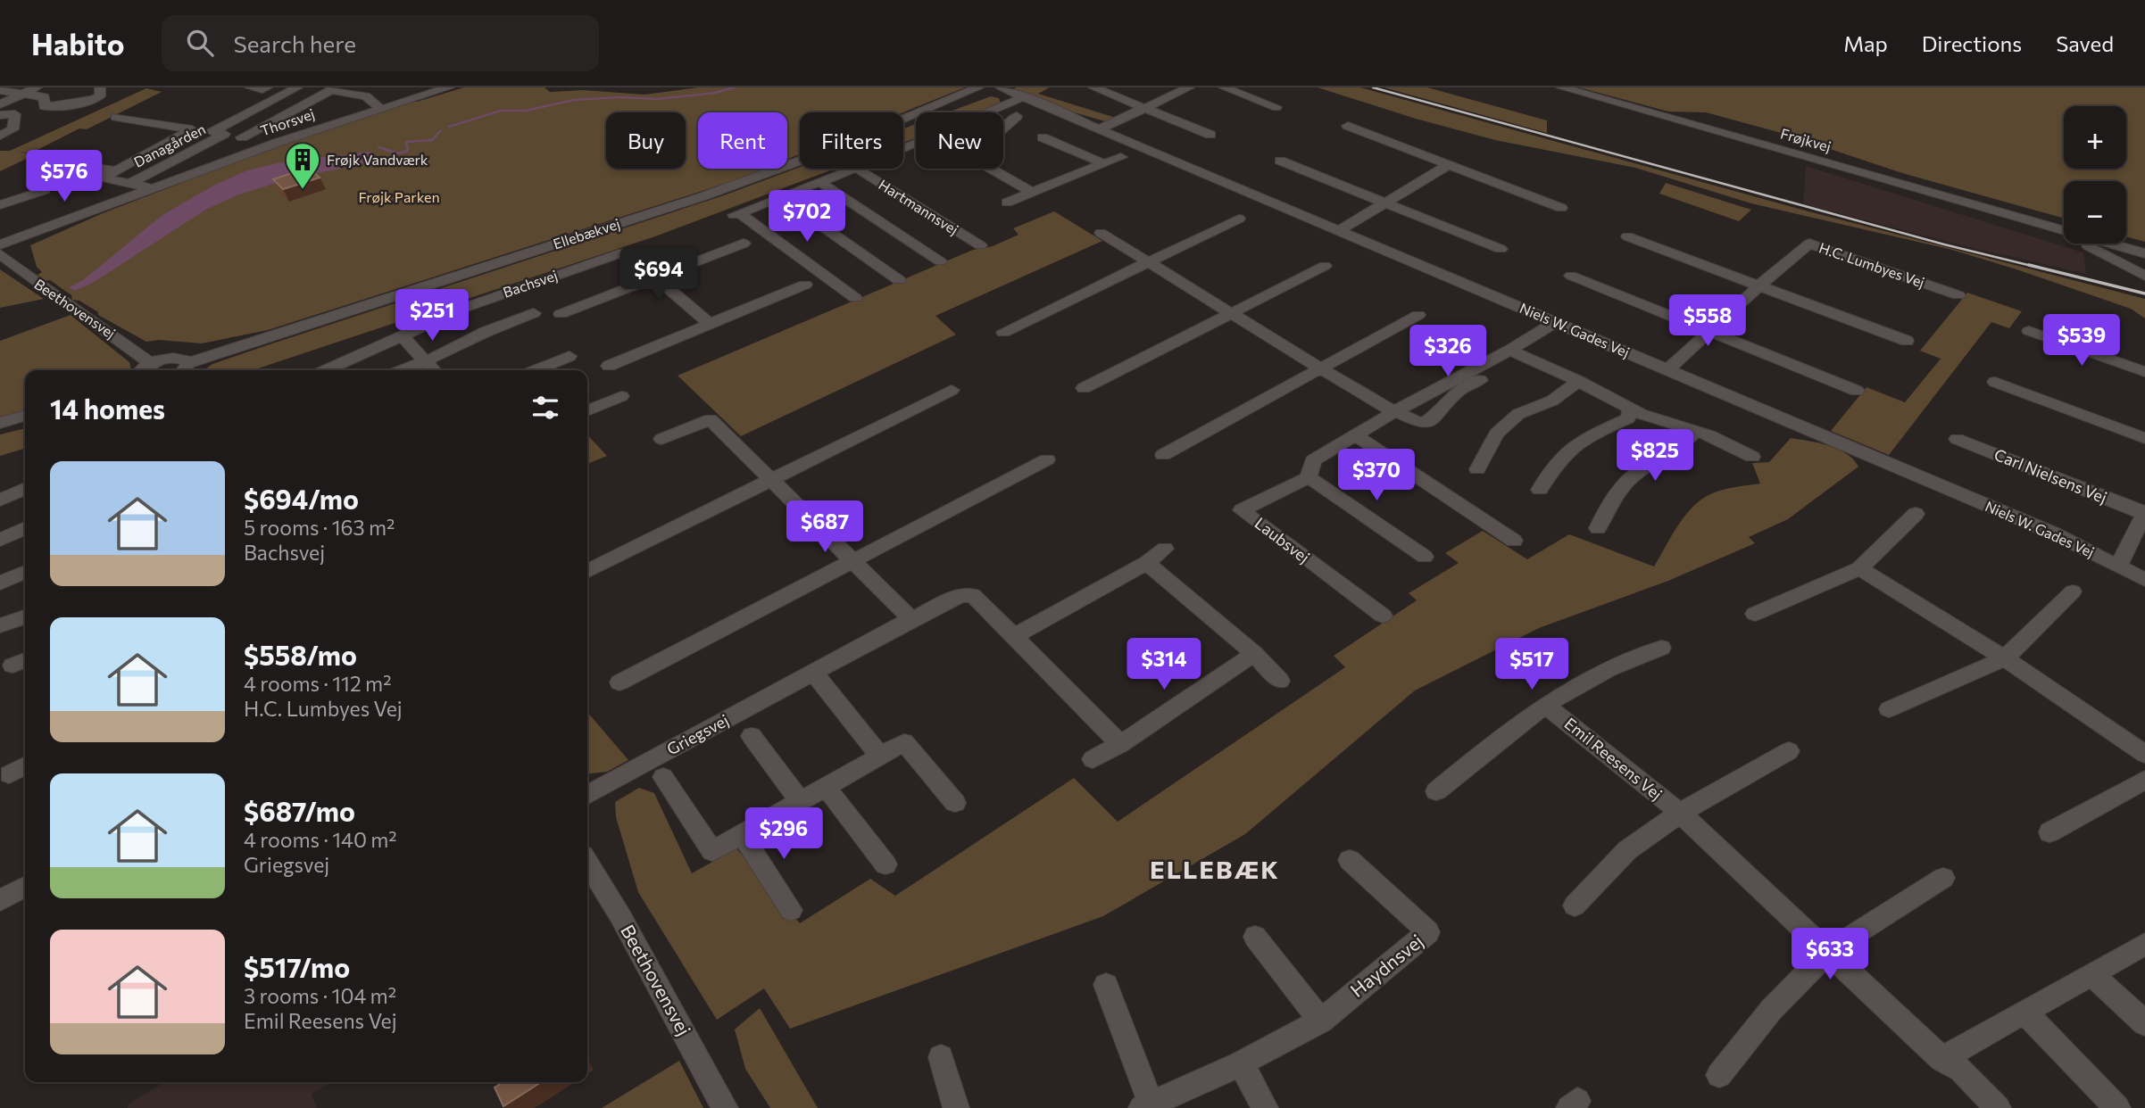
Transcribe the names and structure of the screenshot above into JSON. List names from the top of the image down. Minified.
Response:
{"streets":{"street":["Thorsvej","Frøjkvej","Danagården","Hartmannsvej","Ellebækvej","H.C. Lumbyes Vej","Bachsvej","Beethovensvej","Niels W. Gades Vej","Carl Nielsens Vej","Laubsvej","Griegsvej","Emil Reesens Vej","Haydnsvej"]},"crossings":[["Thorsvej","Danagården"],["Hartmannsvej","Niels W. Gades Vej"],["H.C. Lumbyes Vej","Niels W. Gades Vej"],["Niels W. Gades Vej","Carl Nielsens Vej"],["Niels W. Gades Vej","Laubsvej"]],"districts":["ELLEBÆK"],"parks":["Frøjk Parken"],"places":{"building":["Frøjk Vandværk"]},"page":{"header":"Habito","search":"Search here","nav":["Map","Directions","Saved"],"map_buttons":["+","−"],"chip":["Buy","Rent","Filters","New"],"price":["$576","$702","$694","$251","$558","$539","$326","$825","$370","$687","$314","$517","$296","$633"],"heading":"14 homes","list":[{"name":"$694/mo","note":"5 rooms · 163 m² · Bachsvej"},{"name":"$558/mo","note":"4 rooms · 112 m² · H.C. Lumbyes Vej"},{"name":"$687/mo","note":"4 rooms · 140 m² · Griegsvej"},{"name":"$517/mo","note":"3 rooms · 104 m² · Emil Reesens Vej"}]}}
